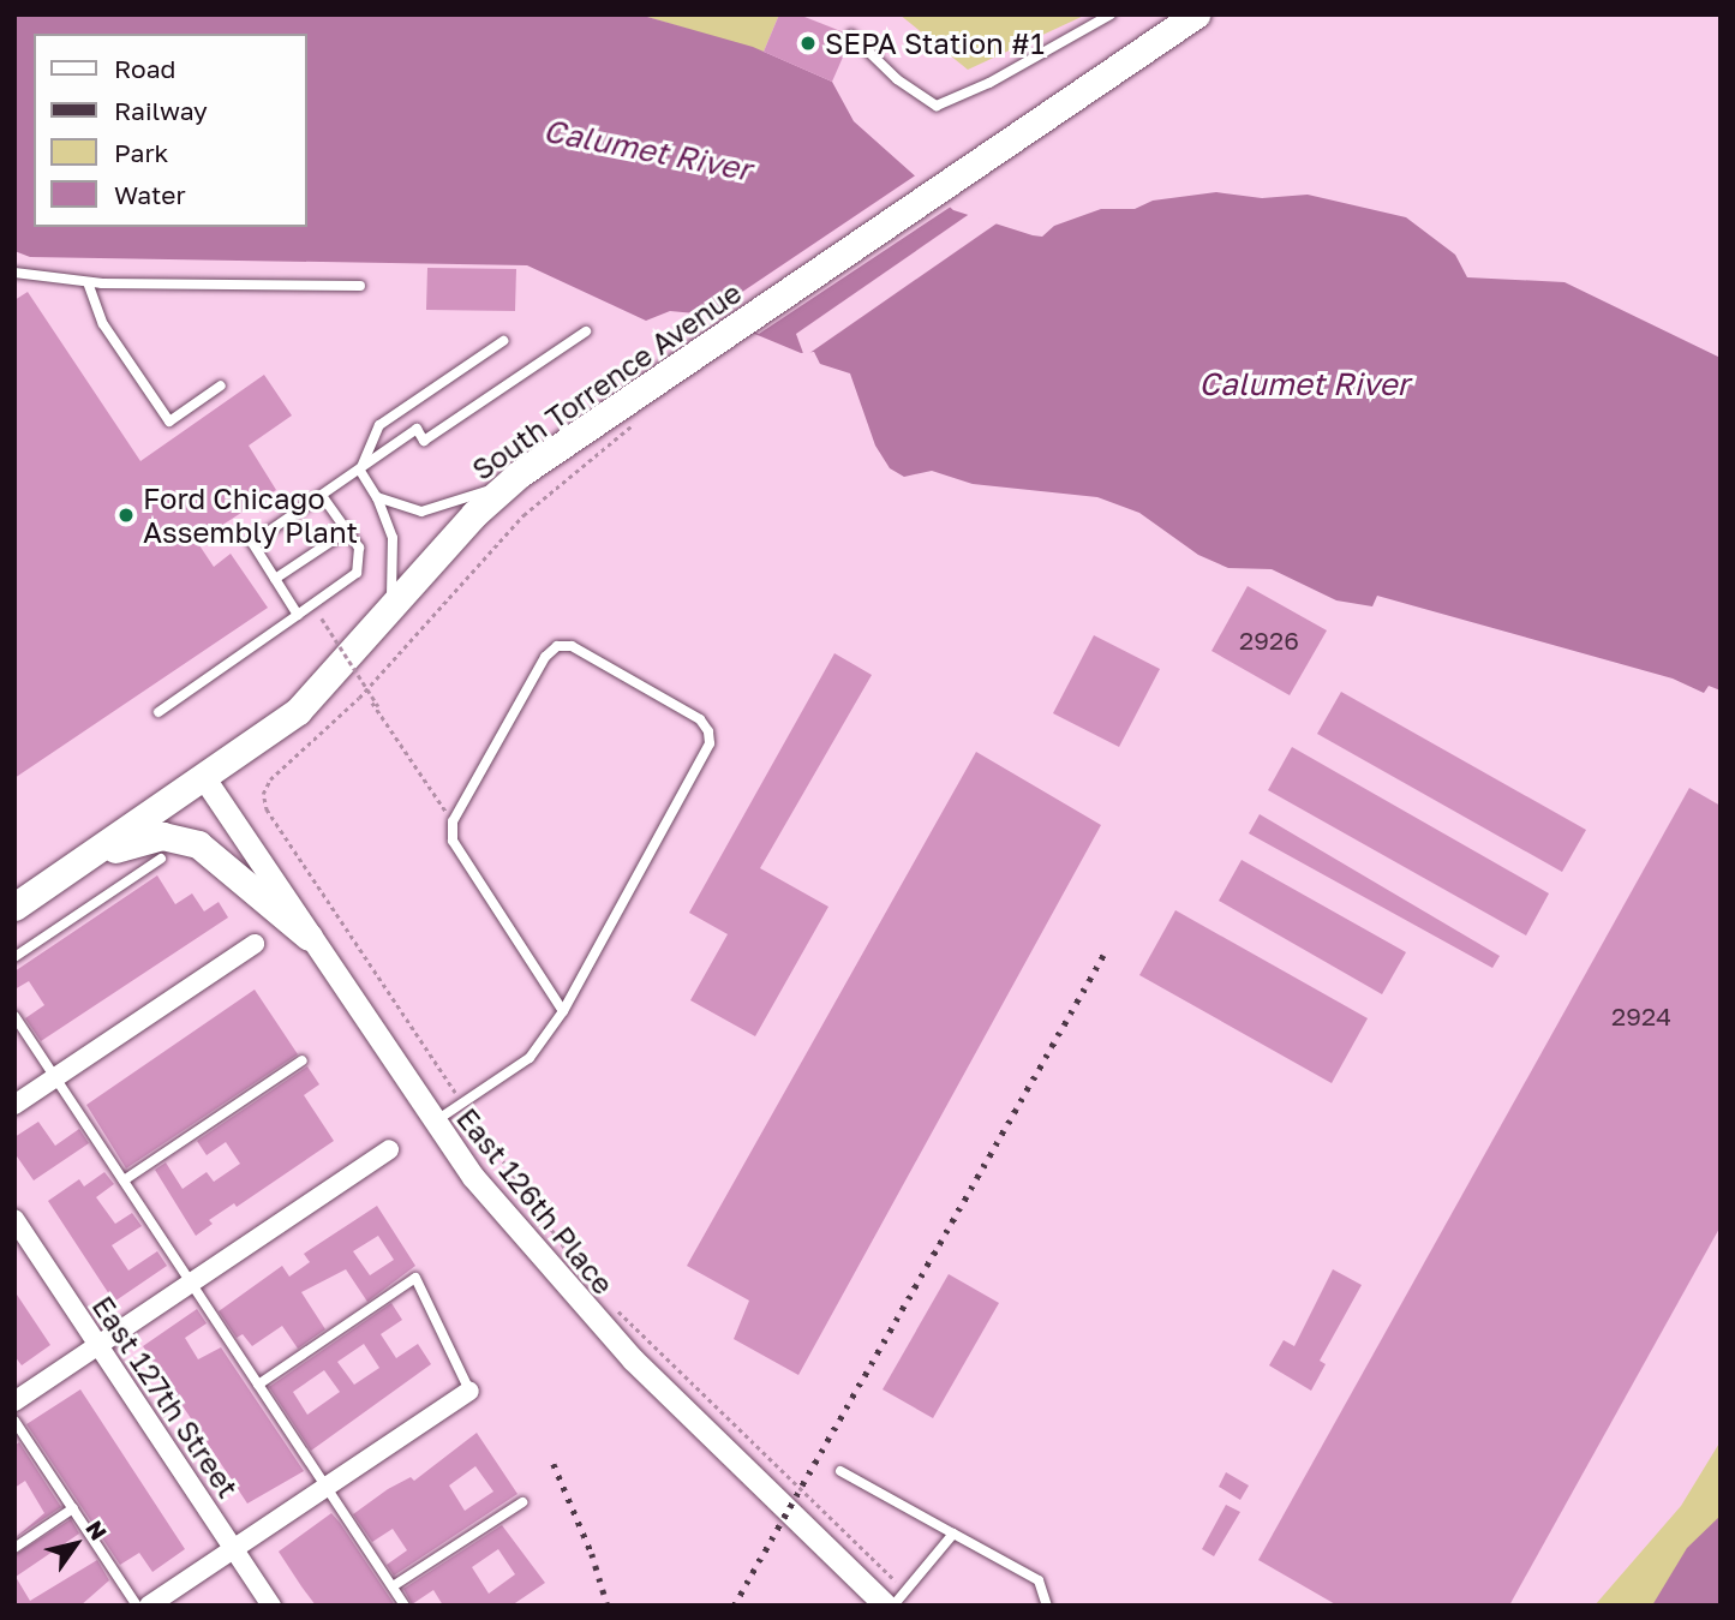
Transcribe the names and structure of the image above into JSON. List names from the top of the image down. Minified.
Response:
{"streets":{"main road":["South Torrence Avenue"],"street":["East 126th Place","East 127th Street"]},"crossings":[["South Torrence Avenue","East 126th Place"]],"water":["Calumet River"],"places":["SEPA Station #1","Ford Chicago Assembly Plant"],"house_numbers":["2926","2924"],"legend":["Road","Railway","Park","Water"],"north":"top right"}
